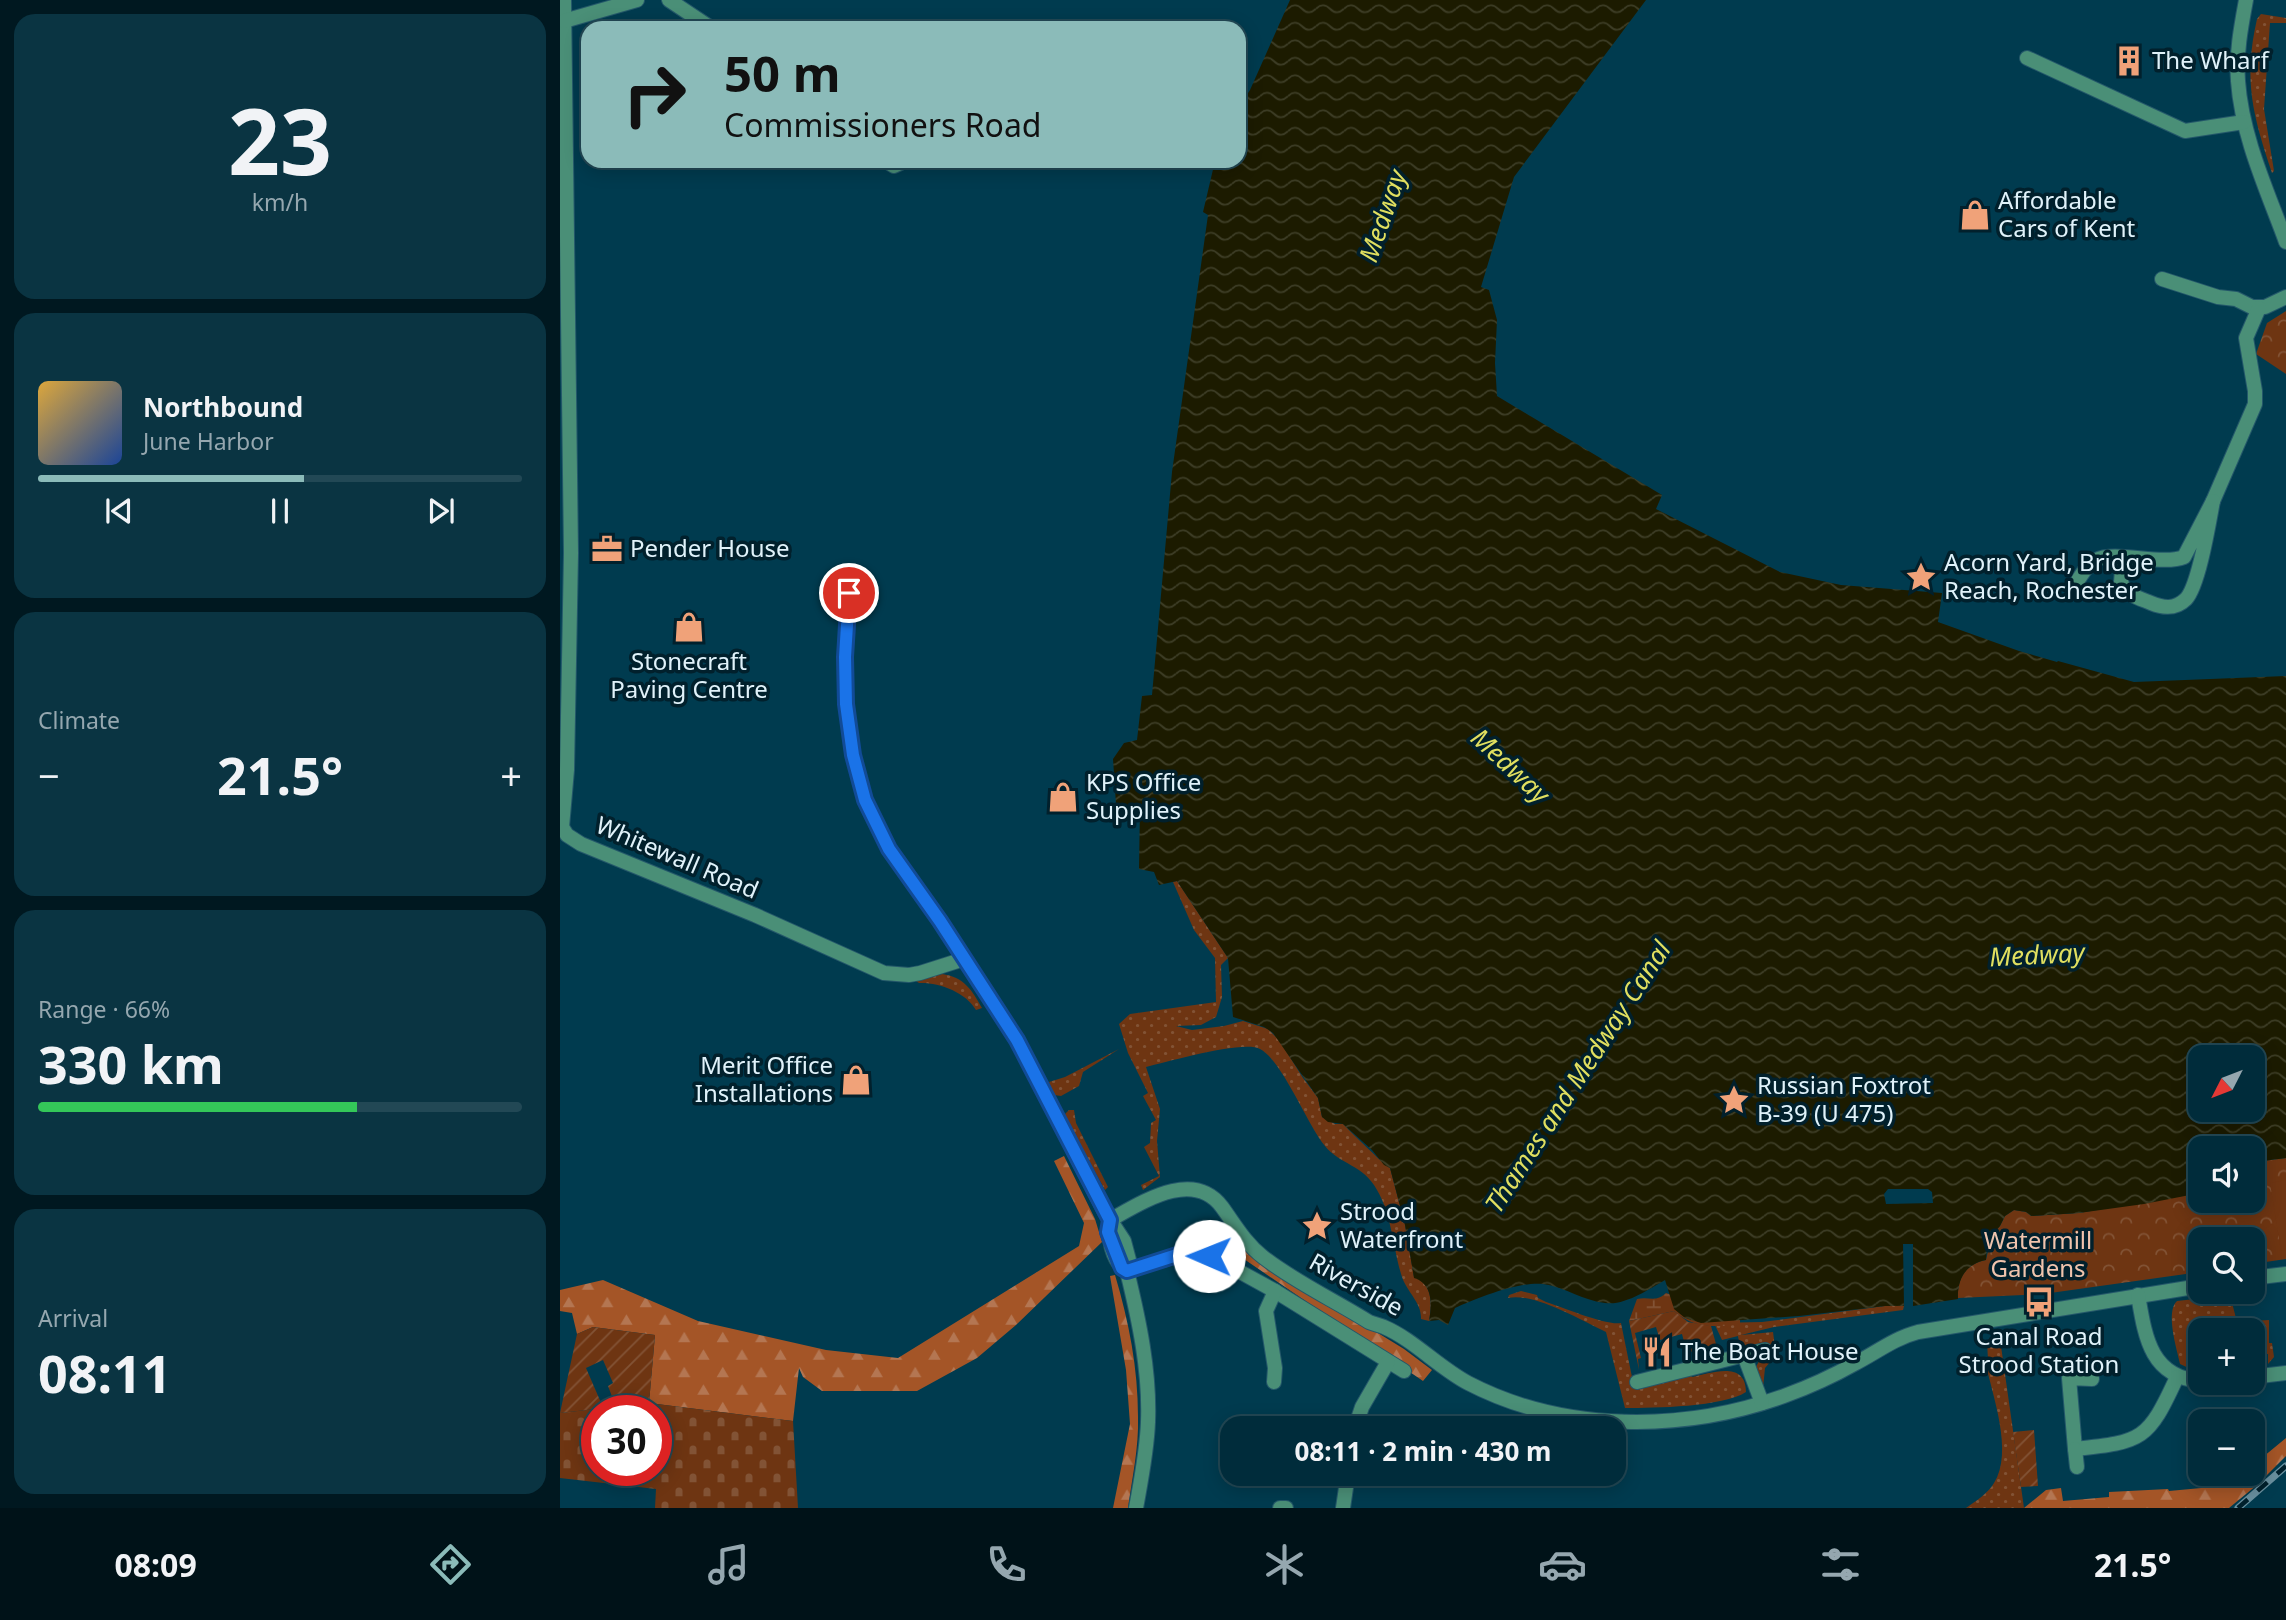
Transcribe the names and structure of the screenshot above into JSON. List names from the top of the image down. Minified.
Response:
{"streets":{"street":["Whitewall Road","Riverside"]},"water":["Medway","Thames and Medway Canal"],"parks":["Watermill Gardens"],"places":{"building":["The Wharf"],"shop":["Affordable Cars of Kent","Stonecraft Paving Centre","KPS Office Supplies","Merit Office Installations"],"office":["Pender House"],"place":["Acorn Yard, Bridge Reach, Rochester","Russian Foxtrot B-39 (U 475)","Strood Waterfront"],"bus stop":["Canal Road Strood Station"],"restaurant":["The Boat House"]},"north":"bottom left","page":{"tile":[["23","km/h"],"Climate",["Range · 66%","330 km"],["Arrival","08:11"]],"turn":["50 m","Commissioners Road"],"song":["Northbound","June Harbor"],"heat":["−","21.5°","+"],"map_buttons":["+","−"],"limit":"30","trip":"08:11 · 2 min · 430 m","tabs":["08:09","21.5°"]}}
